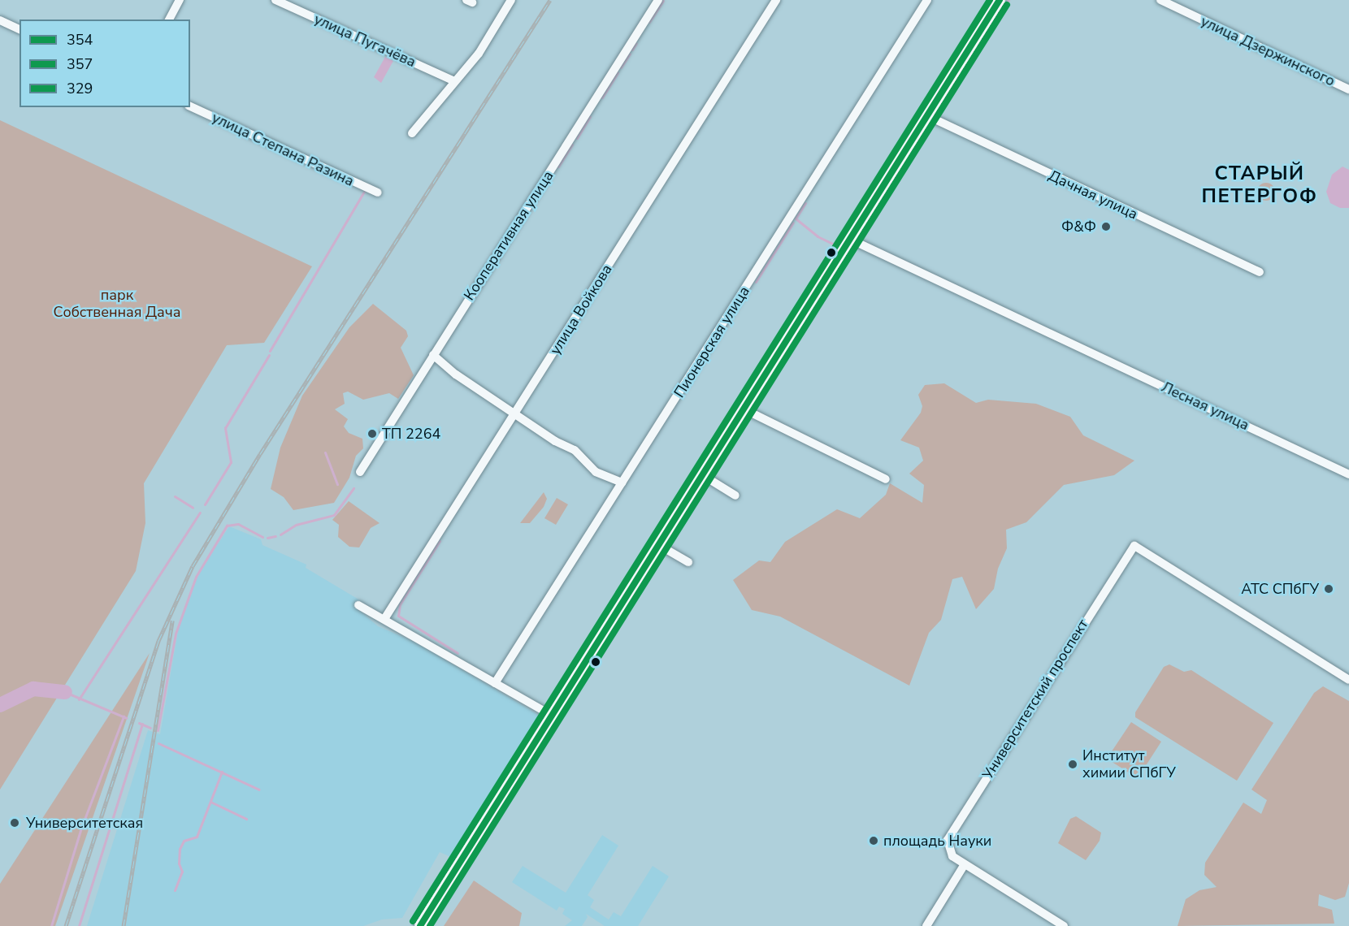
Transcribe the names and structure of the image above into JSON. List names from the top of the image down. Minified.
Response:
{"streets":{"street":["улица Пугачёва","улица Дзержинского","улица Степана Разина","Дачная улица","Кооперативная улица","улица Войкова","Пионерская улица","Лесная улица","Университетский проспект"]},"districts":["СТАРЫЙ ПЕТЕРГОФ"],"parks":["парк Собственная Дача"],"places":["Ф&Ф","ТП 2264","АТС СПбГУ","Институт химии СПбГУ","Университетская","площадь Науки"],"lines":["transit line 354","transit line 329","transit line 357"],"legend":["354","357","329"]}
